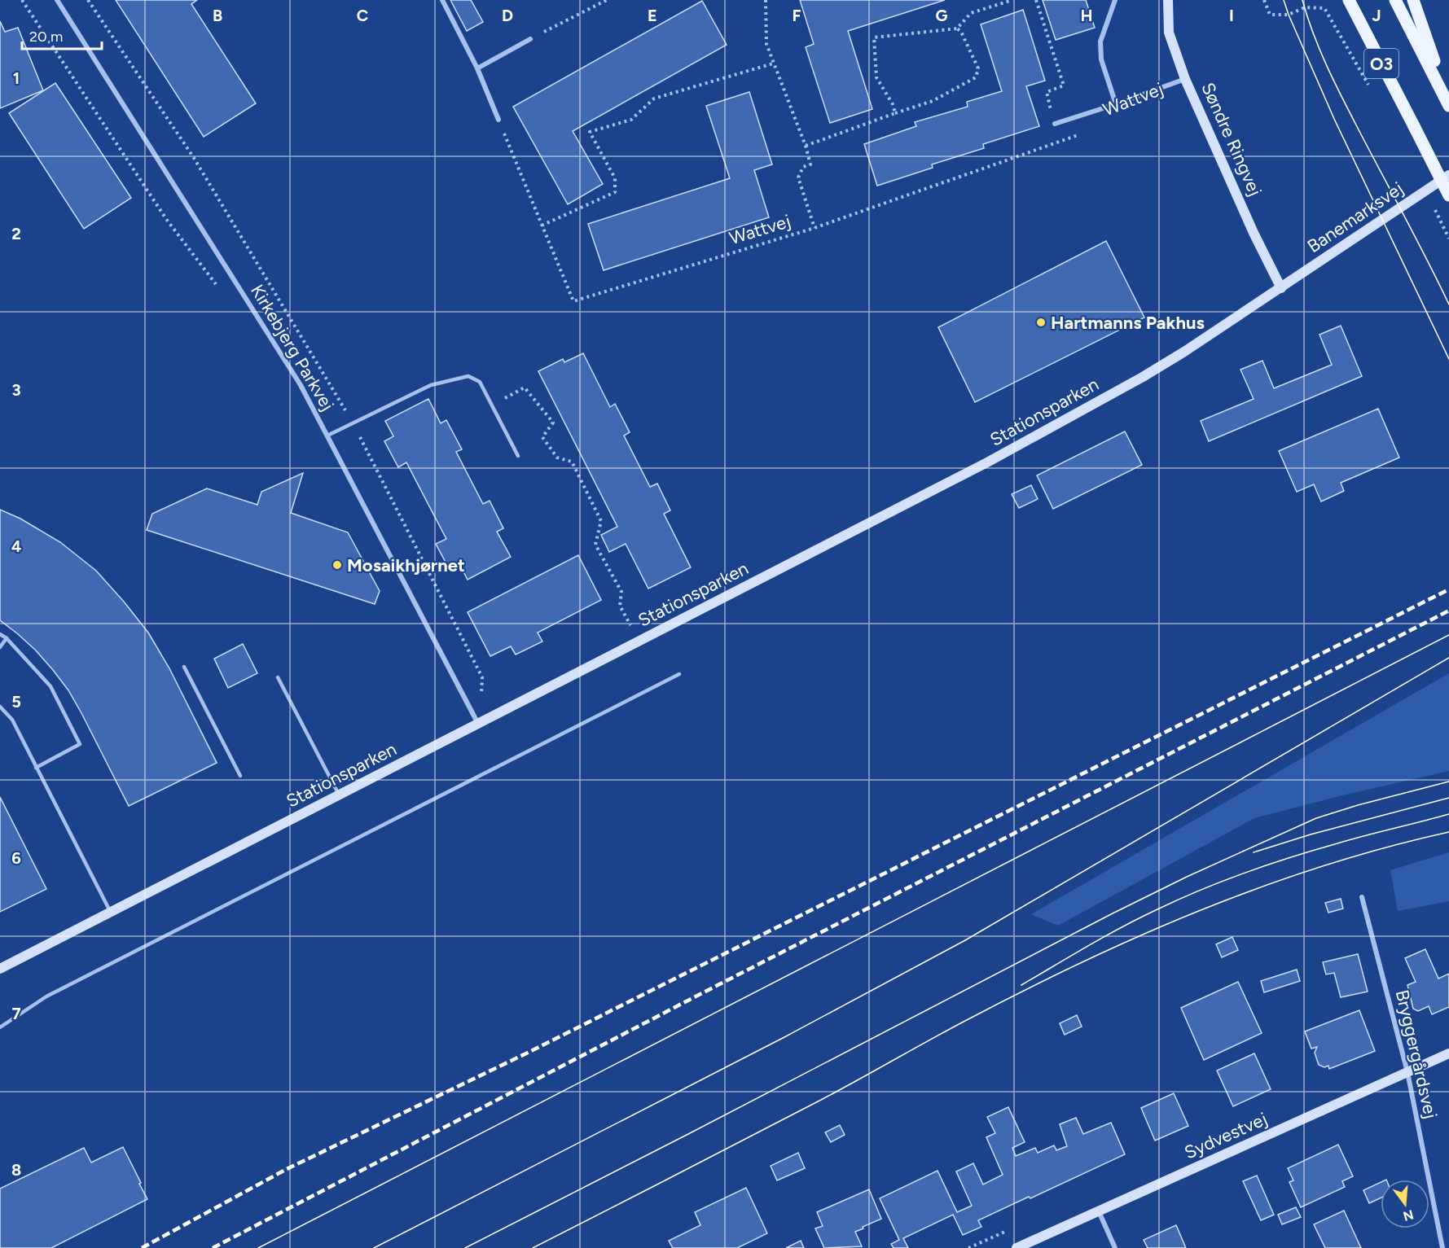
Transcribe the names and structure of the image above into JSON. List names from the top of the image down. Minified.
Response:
{"streets":{"main road":["O3"],"street":["Søndre Ringvej","Banemarksvej","Kirkebjerg Parkvej","Stationsparken","Bryggergårdsvej","Sydvestvej"],"path":["Wattvej"]},"crossings":[["Søndre Ringvej","Banemarksvej"],["Søndre Ringvej","Stationsparken"],["Banemarksvej","Stationsparken"],["Kirkebjerg Parkvej","Stationsparken"],["Bryggergårdsvej","Sydvestvej"]],"places":["Hartmanns Pakhus","Mosaikhjørnet"],"scale_bar":"20 m","north":"bottom","grid":{"columns":["B","C","D","E","F","G","H","I","J"],"rows":["1","2","3","4","5","6","7","8"]}}
